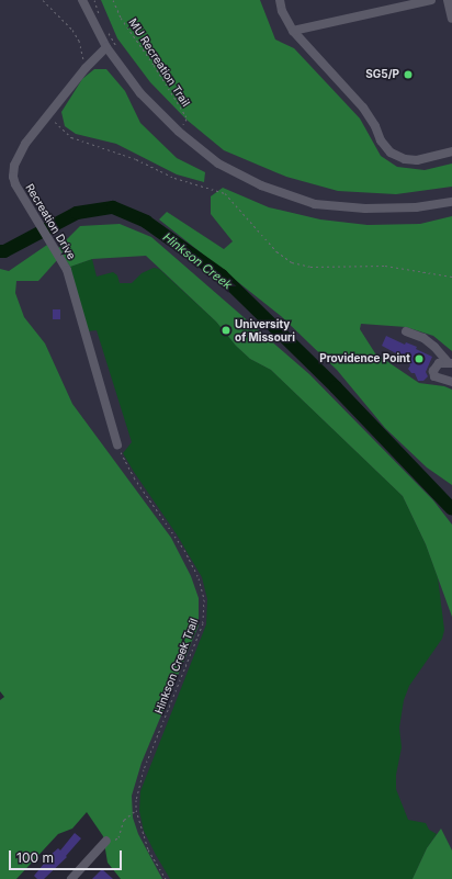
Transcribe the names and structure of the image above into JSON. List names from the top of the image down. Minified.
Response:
{"streets":{"street":["Recreation Drive"],"path":["MU Recreation Trail","Hinkson Creek Trail"]},"crossings":[["Recreation Drive","Hinkson Creek Trail"]],"water":["Hinkson Creek"],"places":["SG5/P","University of Missouri","Providence Point"],"scale_bar":"100 m"}
